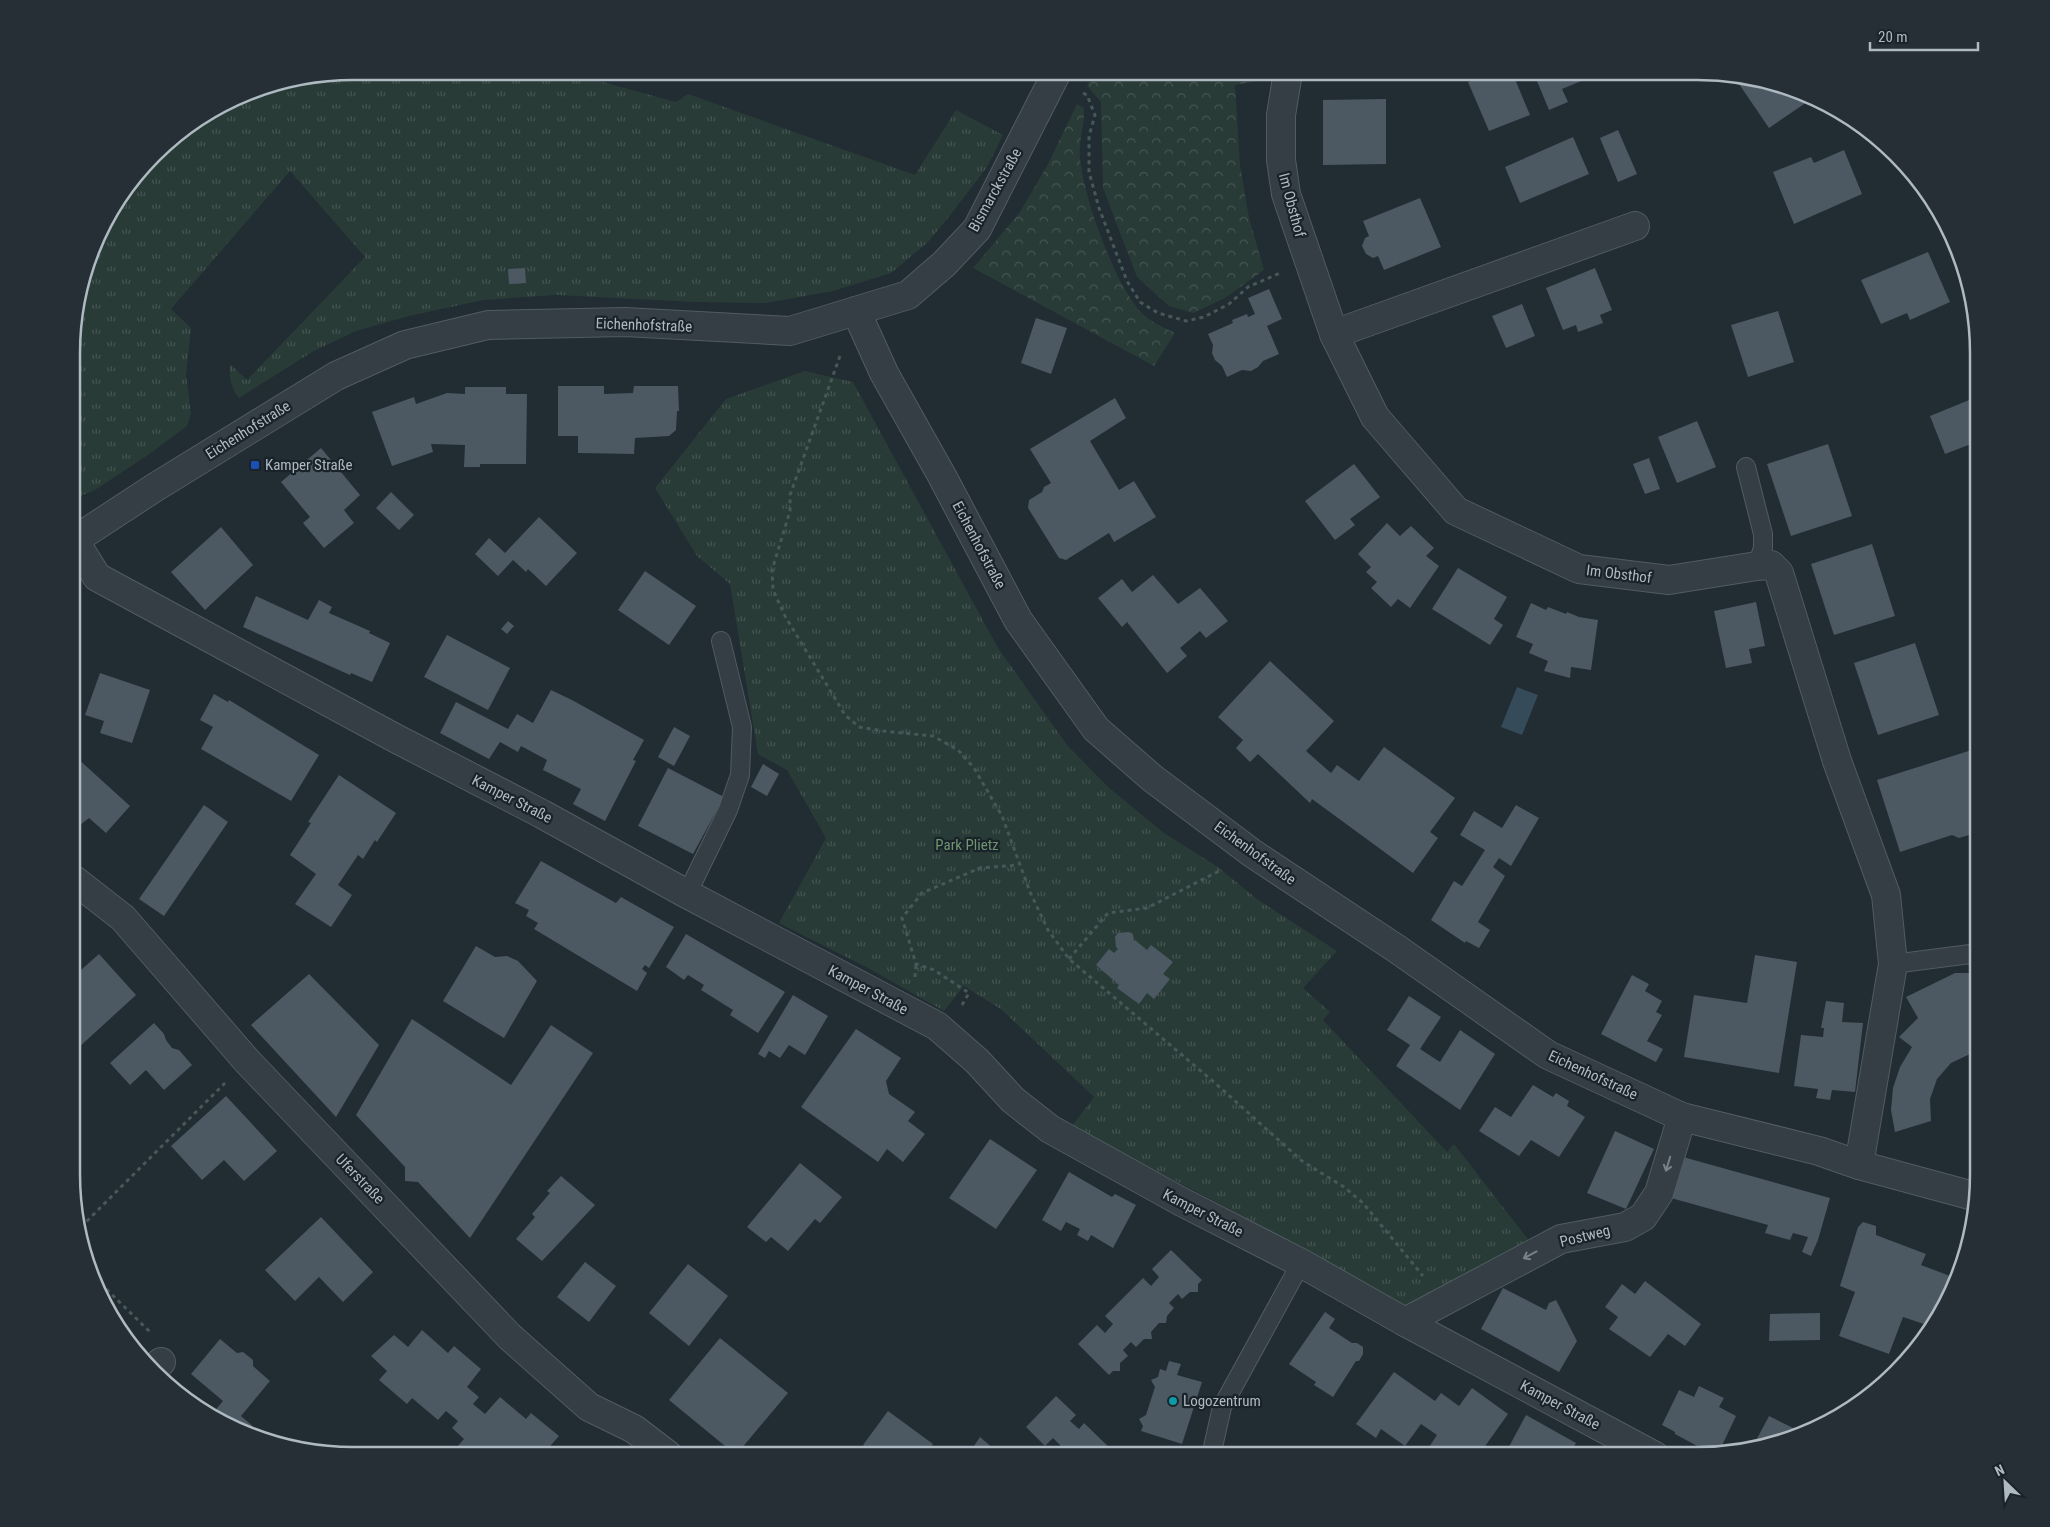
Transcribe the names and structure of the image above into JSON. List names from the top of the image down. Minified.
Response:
{"streets":{"street":["Bismarckstraße","Im Obsthof","Eichenhofstraße","Kamper Straße","Uferstraße","Postweg"]},"crossings":[["Bismarckstraße","Eichenhofstraße"],["Eichenhofstraße","Postweg"],["Kamper Straße","Postweg"]],"one_way":["Postweg"],"parks":["Park Plietz"],"places":{"transit":["Kamper Straße"],"other":["Logozentrum"]},"scale_bar":"20 m","north":"top left"}
